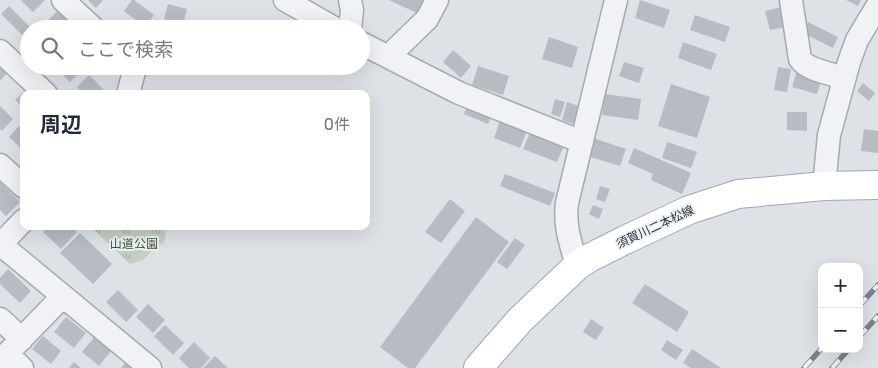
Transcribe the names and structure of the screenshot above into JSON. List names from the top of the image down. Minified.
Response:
{"streets":{"main road":["須賀川二本松線"]},"parks":["山道公園"],"page":{"search":"ここで検索","heading":["周辺","0件"],"map_buttons":["+","−"]}}
